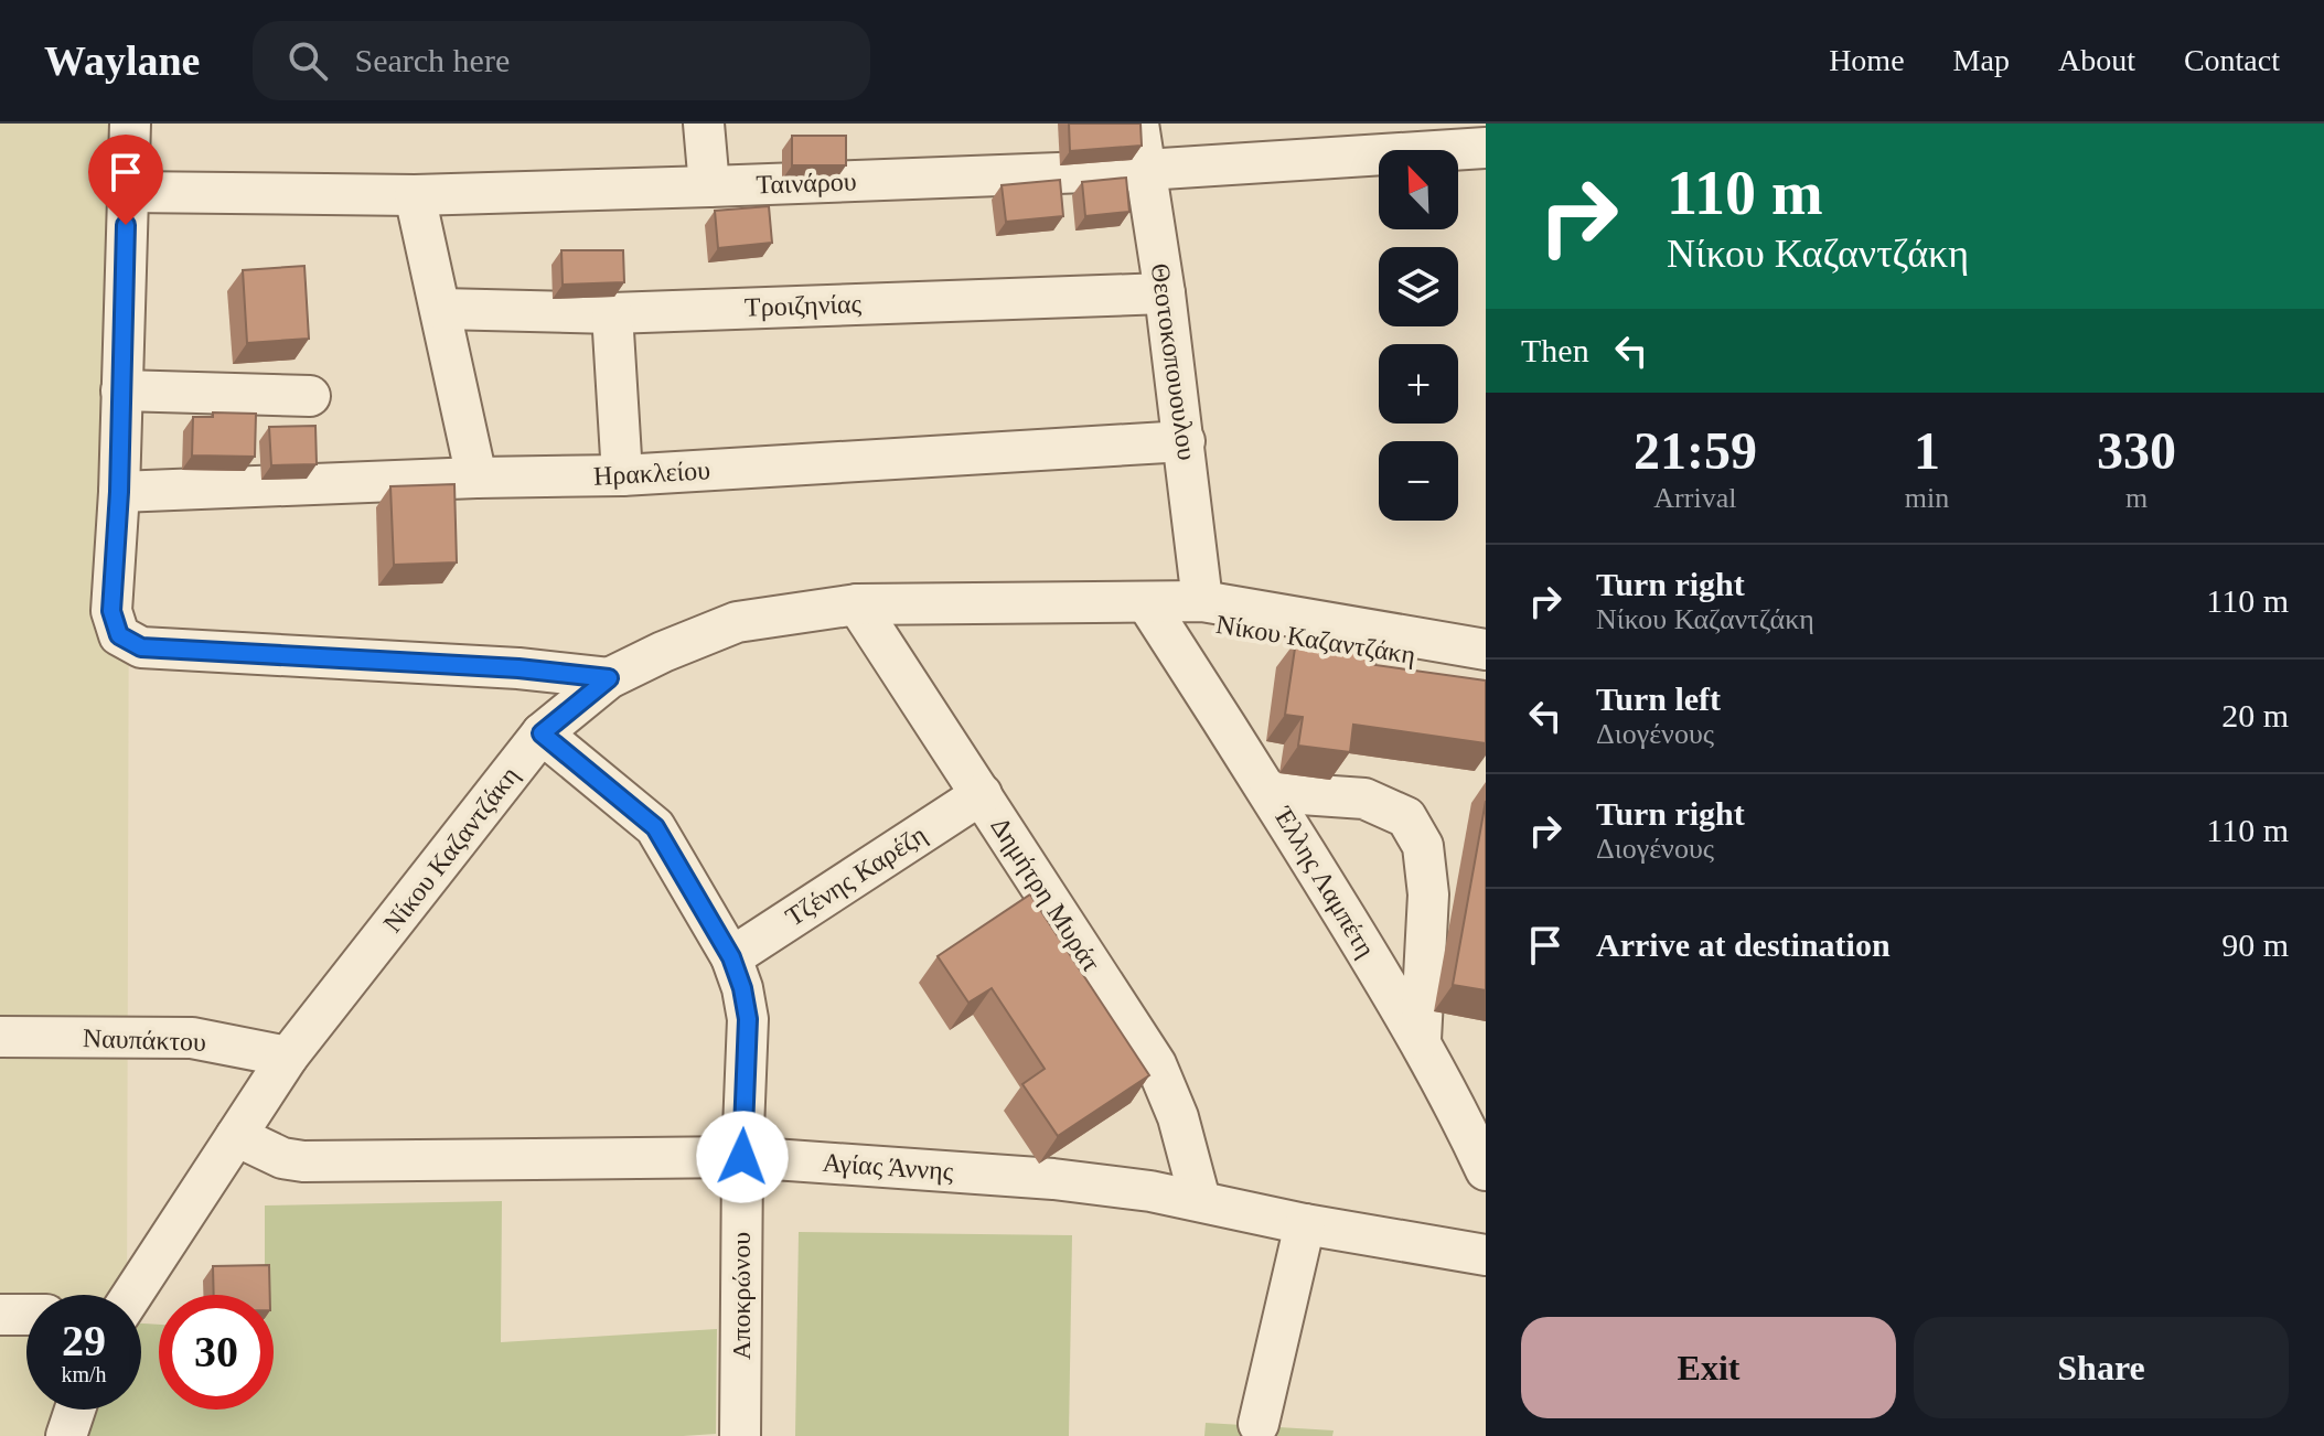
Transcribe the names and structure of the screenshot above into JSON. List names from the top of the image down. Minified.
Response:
{"streets":{"street":["Ταινάρου","Τροιζηνίας","Θεοτοκοπουουλου","Ηρακλείου","Νίκου Καζαντζάκη","Τζένης Καρέζη","Έλλης Λαμπέτη","Δημήτρη Μυράτ","Ναυπάκτου","Αγίας Άννης","Αποκρώνου"]},"crossings":[["Ταινάρου","Θεοτοκοπουουλου"],["Τροιζηνίας","Θεοτοκοπουουλου"],["Θεοτοκοπουουλου","Ηρακλείου"],["Θεοτοκοπουουλου","Νίκου Καζαντζάκη"],["Νίκου Καζαντζάκη","Έλλης Λαμπέτη"],["Νίκου Καζαντζάκη","Δημήτρη Μυράτ"],["Νίκου Καζαντζάκη","Ναυπάκτου"],["Νίκου Καζαντζάκη","Αγίας Άννης"],["Νίκου Καζαντζάκη","Αποκρώνου"],["Τζένης Καρέζη","Δημήτρη Μυράτ"],["Τζένης Καρέζη","Αποκρώνου"],["Δημήτρη Μυράτ","Αγίας Άννης"],["Αγίας Άννης","Αποκρώνου"]],"north":"top left","page":{"header":"Waylane","search":"Search here","nav":["Home","Map","About","Contact"],"turn":["110 m","Νίκου Καζαντζάκη"],"map_buttons":["+","−"],"then":"Then","eta":["21:59","Arrival","1","min","330","m"],"list":[{"name":"Turn right","note":"Νίκου Καζαντζάκη","value":"110 m"},{"name":"Turn left","note":"Διογένους","value":"20 m"},{"name":"Turn right","note":"Διογένους","value":"110 m"},{"name":"Arrive at destination","value":"90 m"}],"speed":"29 km/h","limit":"30","buttons":["Exit","Share"]}}
